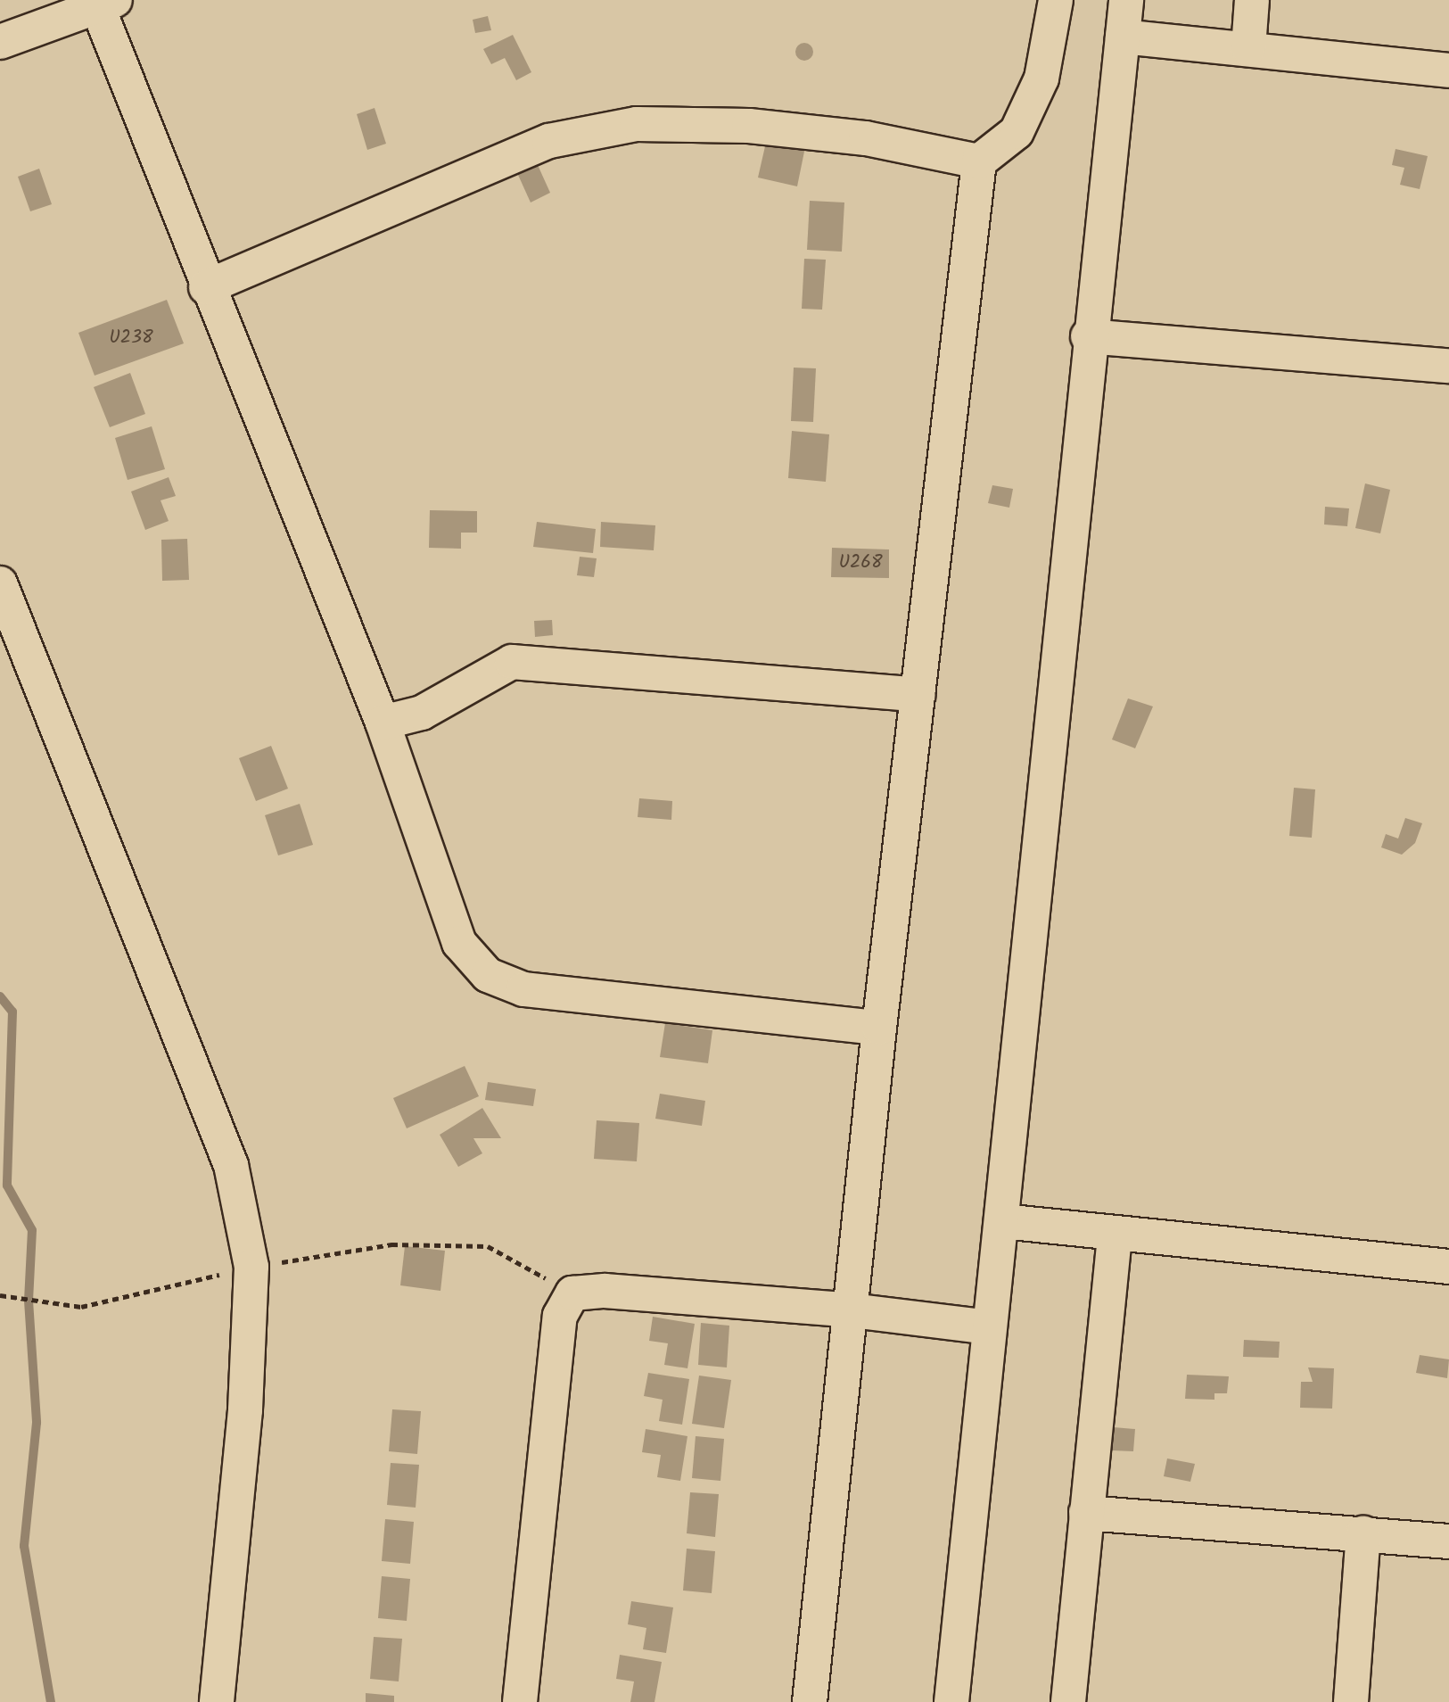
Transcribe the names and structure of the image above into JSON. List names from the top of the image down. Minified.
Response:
{"house_numbers":["U238","U268"]}
